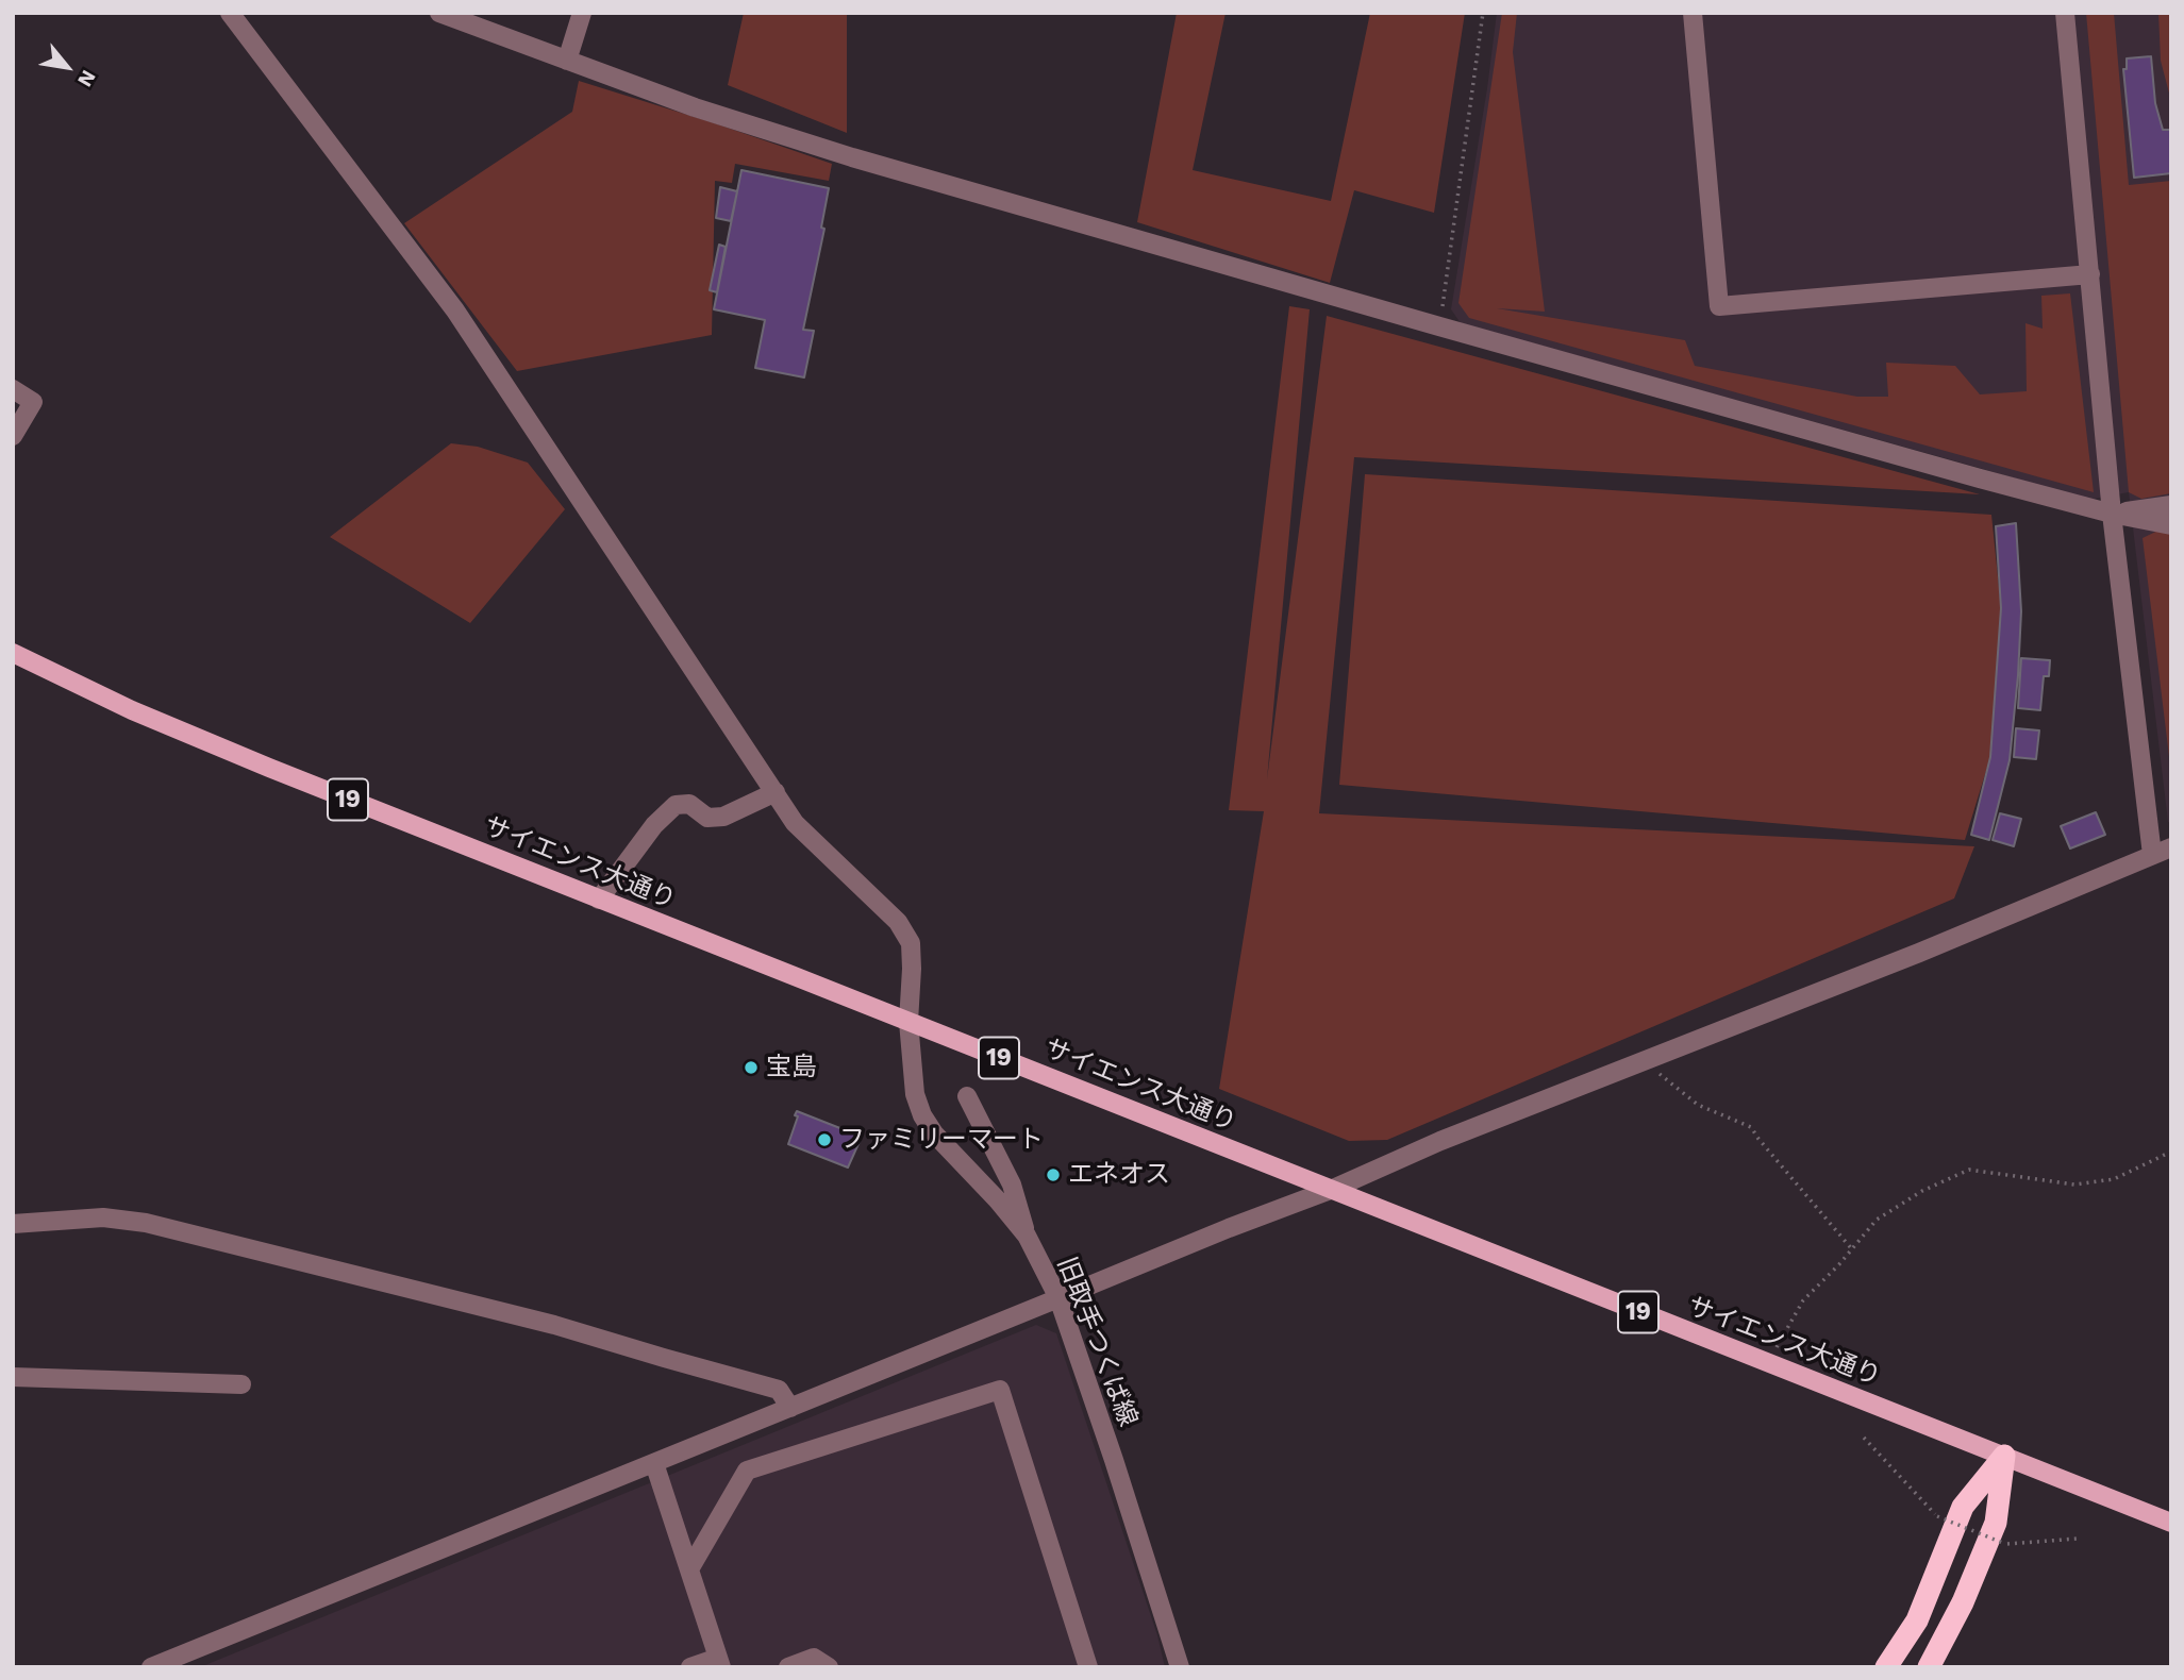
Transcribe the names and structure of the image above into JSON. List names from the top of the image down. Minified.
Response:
{"streets":{"main road":["19","サイエンス大通り"],"street":["旧取手つくば線"]},"crossings":[["サイエンス大通り","旧取手つくば線"]],"places":["宝島","ファミリーマート","エネオス"],"north":"bottom right"}
